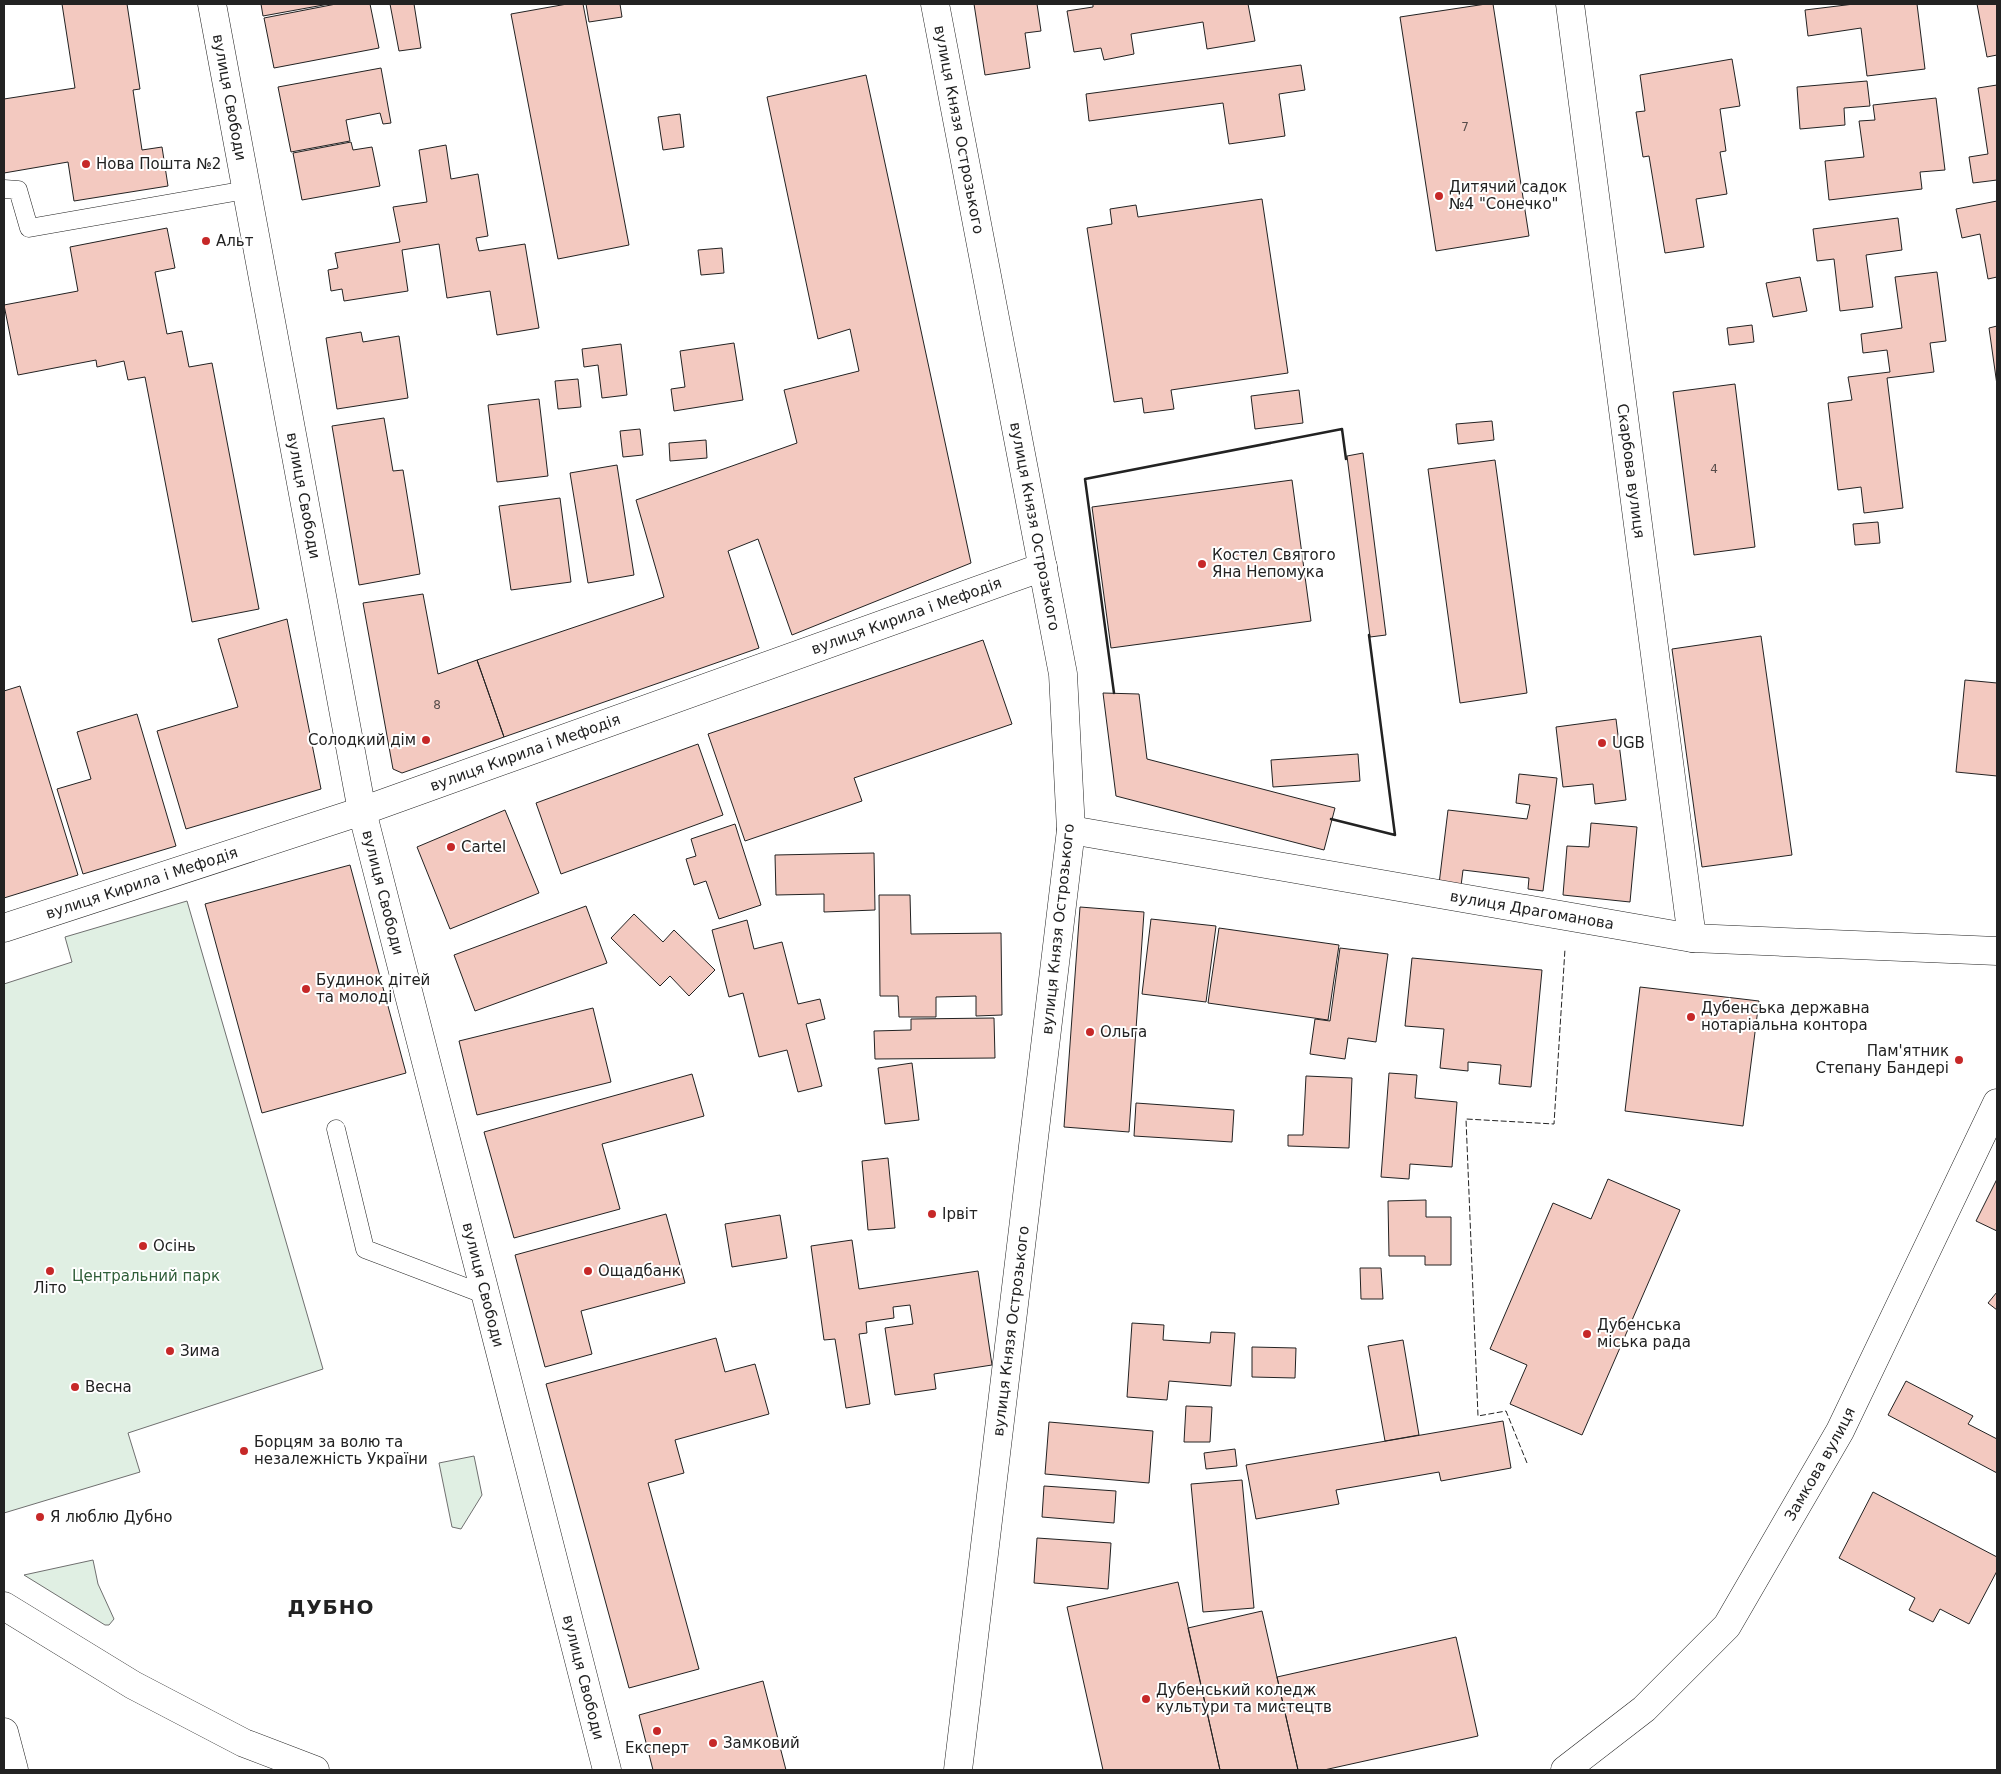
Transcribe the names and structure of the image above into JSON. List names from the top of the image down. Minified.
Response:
{"streets":{"street":["вулиця Свободи","вулиця Князя Острозького","Скарбова вулиця","вулиця Кирила і Мефодія","вулиця Драгоманова","Замкова вулиця"]},"crossings":[["вулиця Свободи","вулиця Кирила і Мефодія"],["вулиця Князя Острозького","вулиця Кирила і Мефодія"],["вулиця Князя Острозького","вулиця Драгоманова"],["Скарбова вулиця","вулиця Драгоманова"]],"districts":["ДУБНО"],"parks":["Центральний парк"],"places":["Нова Пошта №2","Дитячий садок №4 \"Сонечко\"","Альт","Костел Святого Яна Непомука","Солодкий дім","UGB","Cartel","Будинок дітей та молоді","Дубенська державна нотаріальна контора","Ольга","Пам'ятник Степану Бандері","Ірвіт","Осінь","Літо","Ощадбанк","Дубенська міська рада","Зима","Весна","Борцям за волю та незалежність України","Я люблю Дубно","Дубенський коледж культури та мистецтв","Експерт","Замковий"],"house_numbers":["7","4","8"]}
